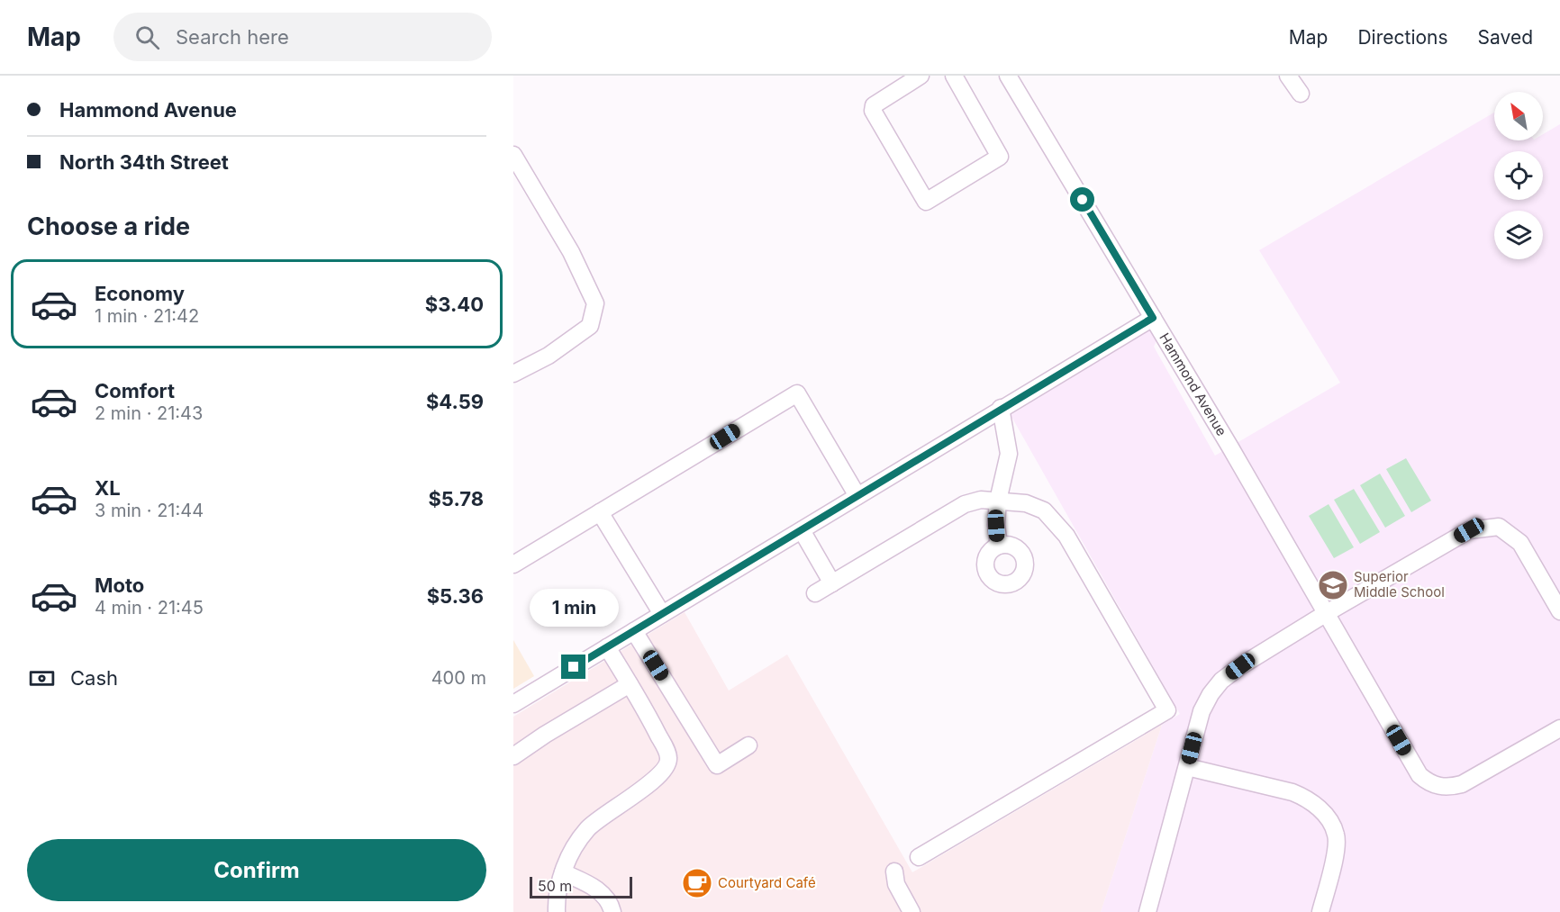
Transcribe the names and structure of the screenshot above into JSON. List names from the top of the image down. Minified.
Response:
{"streets":{"street":["Hammond Avenue"]},"places":{"school or university":["Superior Middle School"],"cafe":["Courtyard Café"]},"scale_bar":"50 m","north":"top left","page":{"header":"Map","search":"Search here","nav":["Map","Directions","Saved"],"banner":["Hammond Avenue","North 34th Street"],"heading":"Choose a ride","list":[{"name":"Economy","note":"1 min · 21:42","value":"$3.40"},{"name":"Comfort","note":"2 min · 21:43","value":"$4.59"},{"name":"XL","note":"3 min · 21:44","value":"$5.78"},{"name":"Moto","note":"4 min · 21:45","value":"$5.36"}],"bubble":"1 min","pay":["Cash","400 m"],"buttons":"Confirm","scale":"50 m"}}
